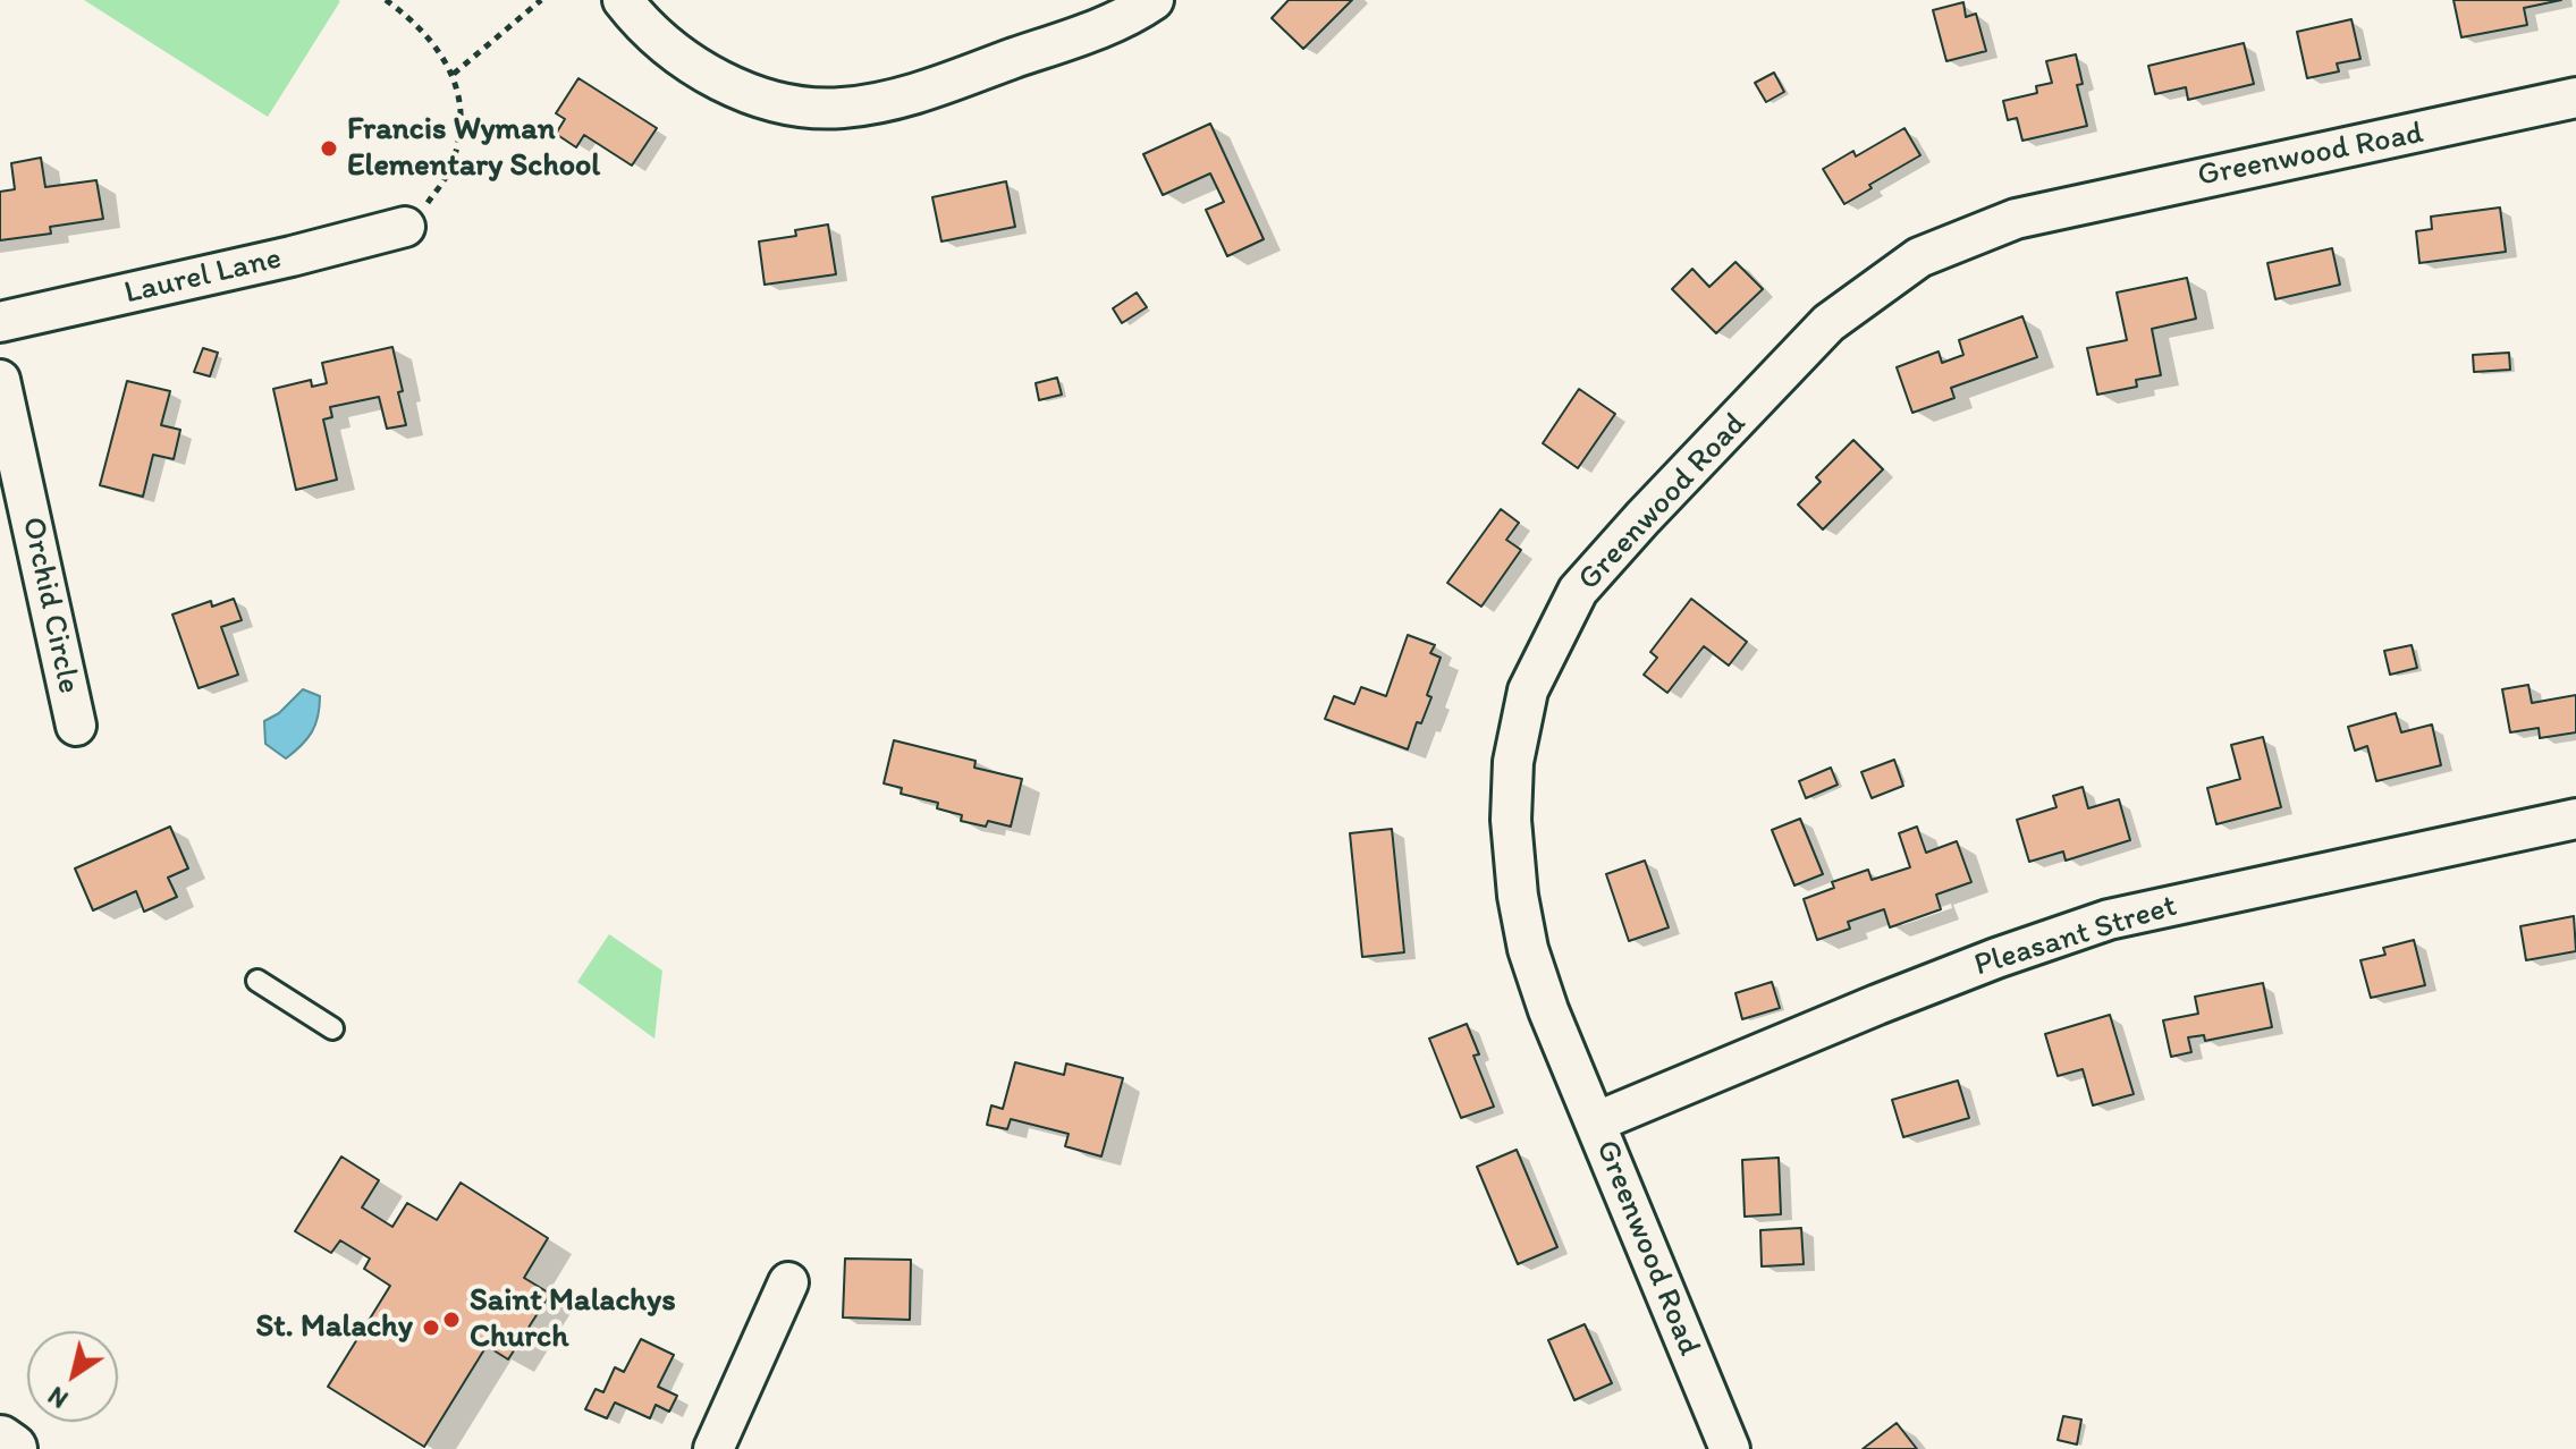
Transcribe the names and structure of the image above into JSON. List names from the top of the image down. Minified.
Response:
{"streets":{"street":["Greenwood Road","Laurel Lane","Orchid Circle","Pleasant Street"]},"crossings":[["Greenwood Road","Pleasant Street"]],"places":["Francis Wyman Elementary School","Saint Malachys Church","St. Malachy"],"north":"bottom left"}
